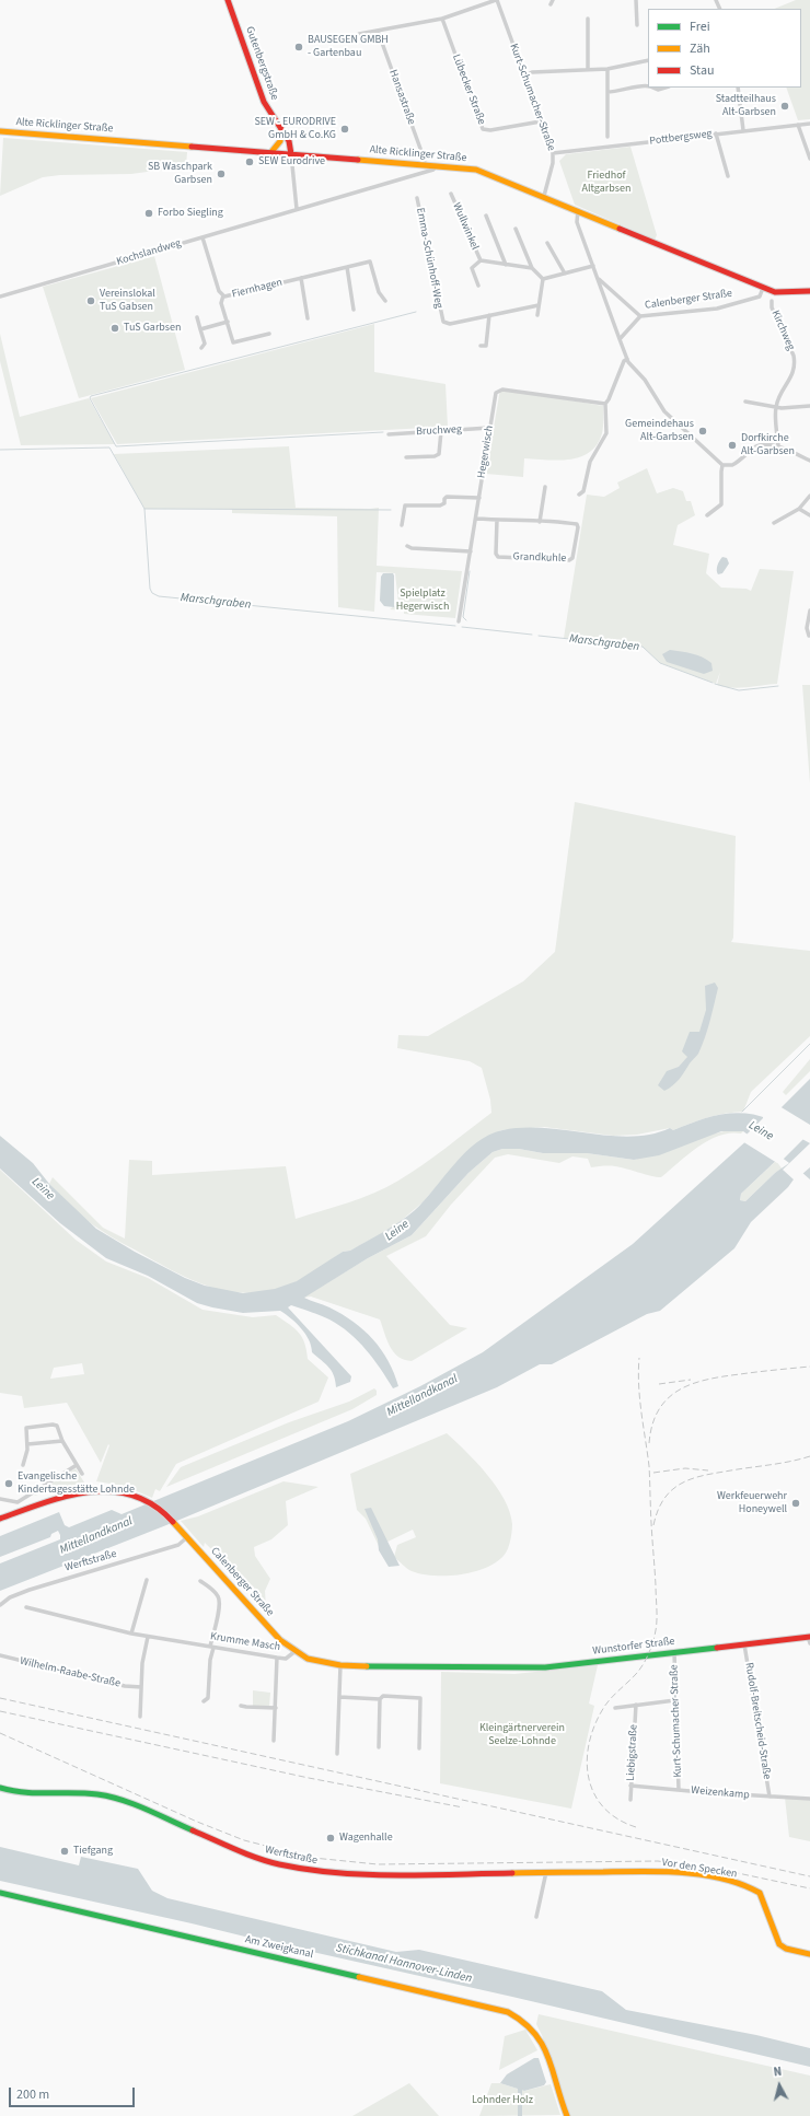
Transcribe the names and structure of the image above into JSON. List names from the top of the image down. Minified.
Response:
{"streets":{"street":["Gutenbergstraße","Lübecker Straße","Hansastraße","Kurt-Schumacher-Straße","Alte Ricklinger Straße","Pottbergsweg","Wullwinkel","Kochslandweg","Emma-Schünhoff-Weg","Fiernhagen","Calenberger Straße","Kirchweg","Bruchweg","Hegerwisch","Grandkuhle","Werftstraße","Krumme Masch","Wunstorfer Straße","Wilhelm-Raabe-Straße","Rudolf-Breitscheid-Straße","Liebigstraße","Weizenkamp","Vor den Specken","Am Zweigkanal"]},"crossings":[["Gutenbergstraße","Alte Ricklinger Straße"],["Lübecker Straße","Kurt-Schumacher-Straße"],["Hansastraße","Alte Ricklinger Straße"],["Kurt-Schumacher-Straße","Alte Ricklinger Straße"],["Kurt-Schumacher-Straße","Pottbergsweg"],["Kurt-Schumacher-Straße","Wunstorfer Straße"],["Kurt-Schumacher-Straße","Weizenkamp"],["Alte Ricklinger Straße","Kochslandweg"],["Alte Ricklinger Straße","Calenberger Straße"],["Kochslandweg","Fiernhagen"],["Calenberger Straße","Werftstraße"],["Calenberger Straße","Krumme Masch"],["Bruchweg","Hegerwisch"],["Hegerwisch","Grandkuhle"],["Werftstraße","Vor den Specken"],["Krumme Masch","Wunstorfer Straße"],["Wunstorfer Straße","Rudolf-Breitscheid-Straße"],["Rudolf-Breitscheid-Straße","Weizenkamp"],["Liebigstraße","Weizenkamp"]],"water":["Marschgraben","Leine","Mittellandkanal","Stichkanal Hannover-Linden"],"parks":["Friedhof Altgarbsen","Spielplatz Hegerwisch","Kleingärtnerverein Seelze-Lohnde","Lohnder Holz"],"places":["BAUSEGEN GMBH - Gartenbau","Stadtteilhaus Alt-Garbsen","SEW - EURODRIVE GmbH & Co.KG","SEW Eurodrive","SB Waschpark Garbsen","Forbo Siegling","Vereinslokal TuS Gabsen","TuS Garbsen","Gemeindehaus Alt-Garbsen","Dorfkirche Alt-Garbsen","Evangelische Kindertagesstätte Lohnde","Werkfeuerwehr Honeywell","Wagenhalle","Tiefgang"],"legend":["Frei","Zäh","Stau"],"scale_bar":"200 m","north":"top"}
